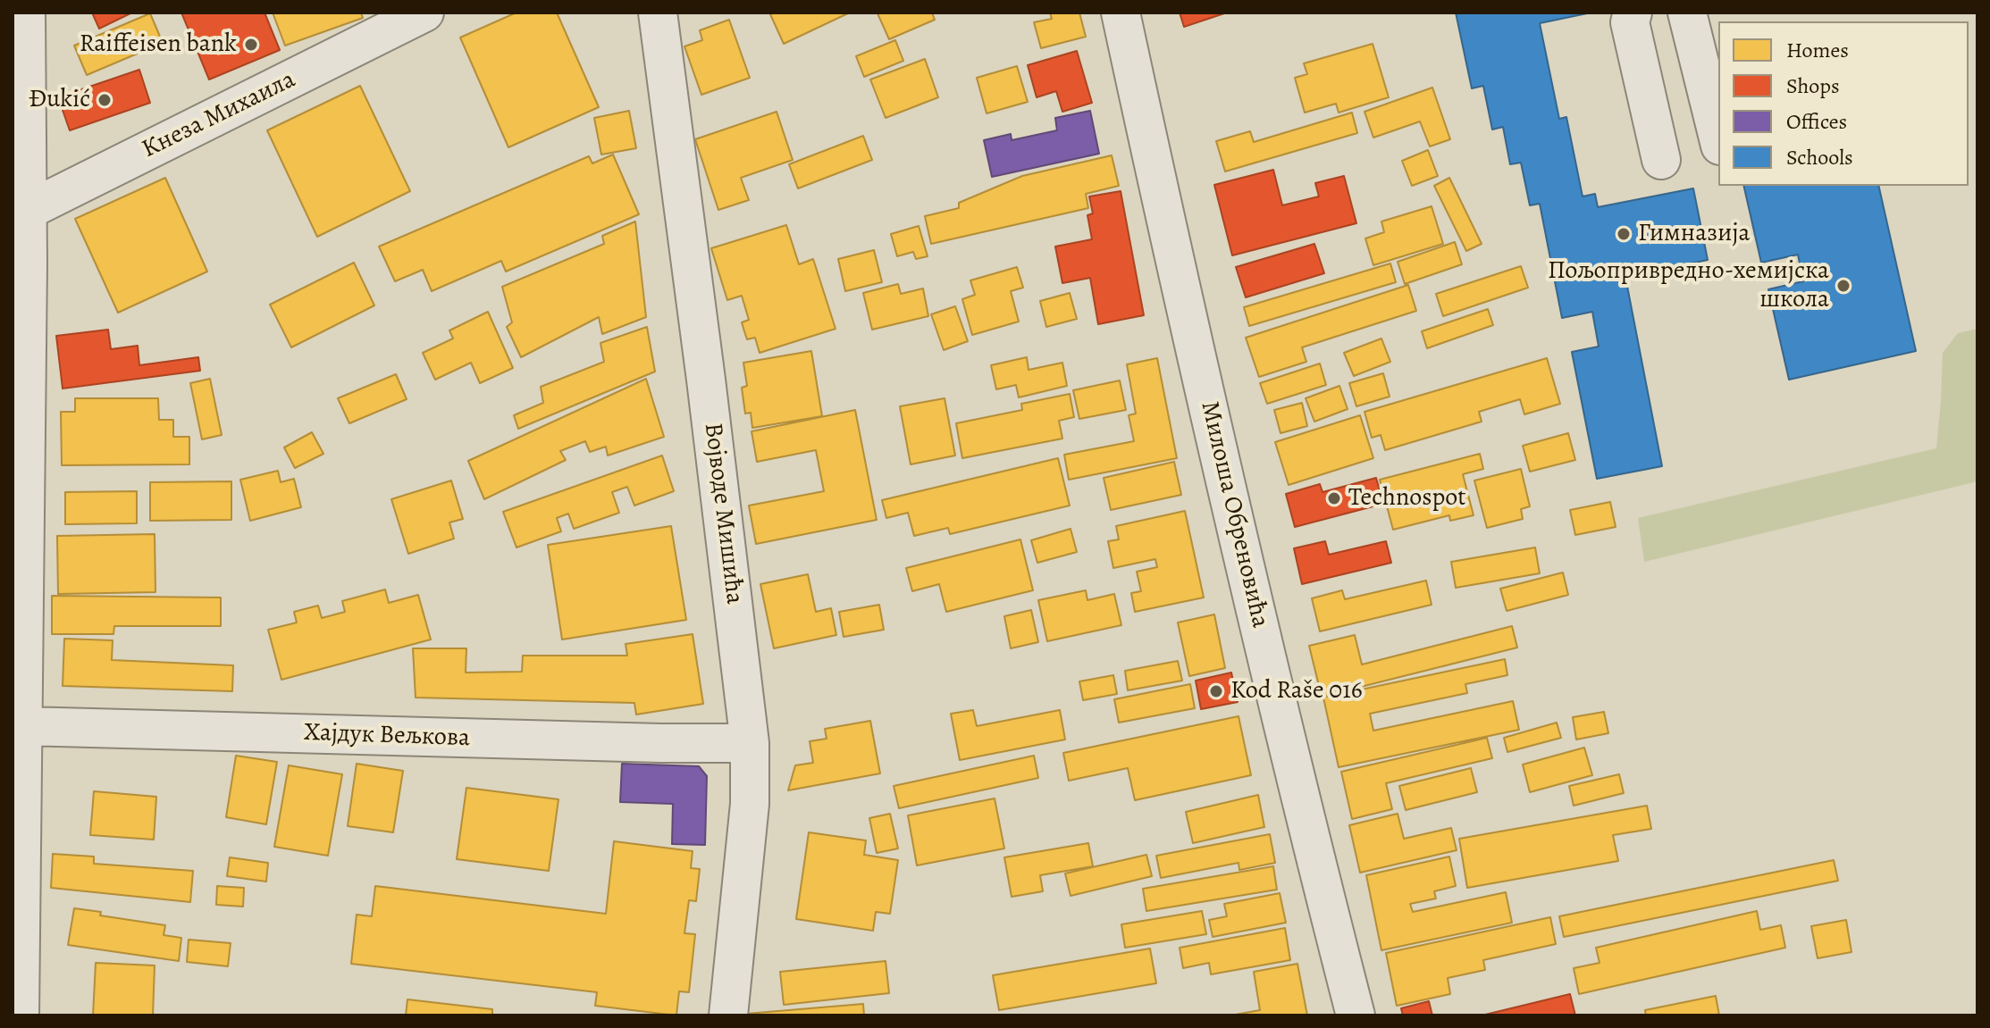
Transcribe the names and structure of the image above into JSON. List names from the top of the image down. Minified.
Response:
{"streets":{"street":["Кнеза Михаила","Војводе Мишића","Милоша Обреновића","Хајдук Вељкова"]},"crossings":[["Војводе Мишића","Хајдук Вељкова"]],"places":["Raiffeisen bank","Đukić","Гимназија","Пољопривредно-хемијска школа","Technospot","Kod Raše 016"],"legend":["Homes","Shops","Offices","Schools"]}
